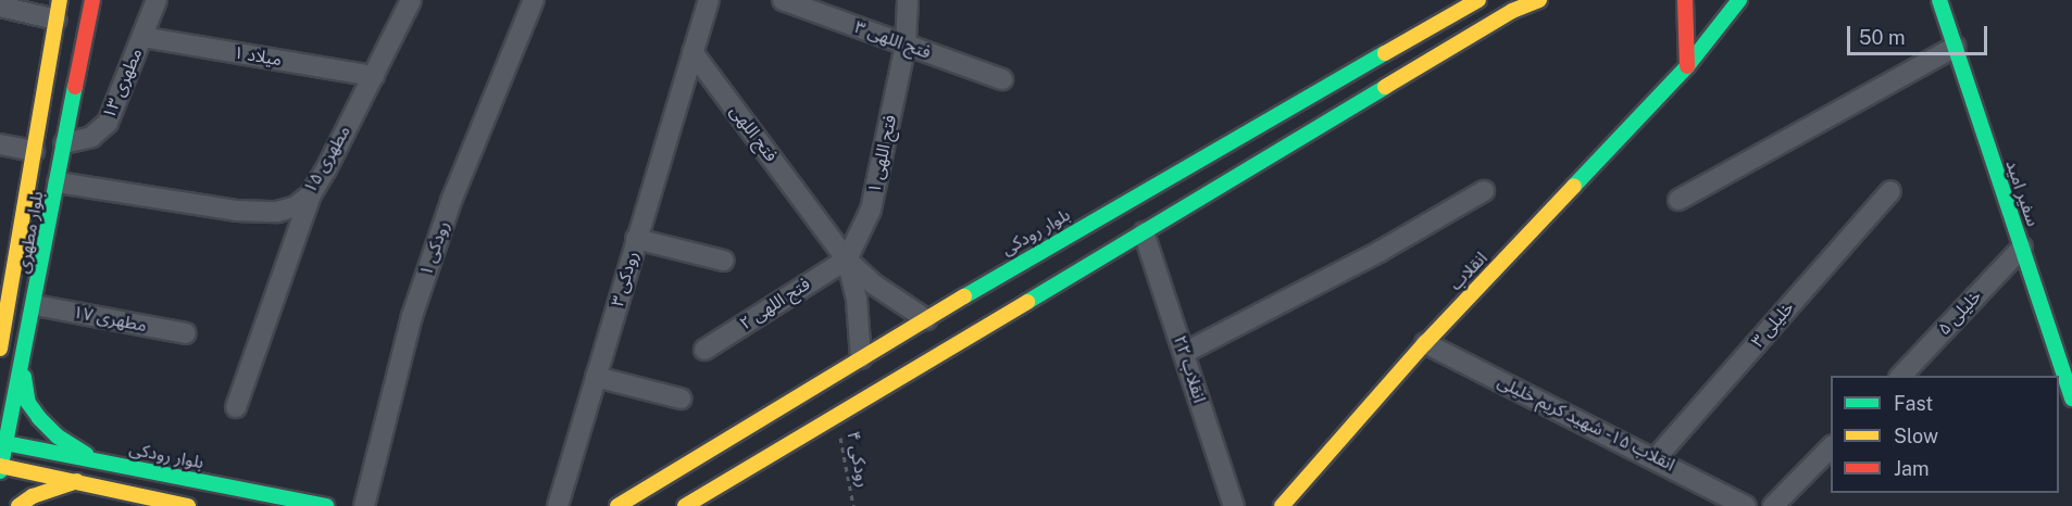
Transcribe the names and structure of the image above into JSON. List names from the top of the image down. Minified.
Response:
{"streets":{"main road":["سفیر امید","بلوار مطهری","بلوار رودکی","انقلاب"],"street":["فتح اللهی ۳","میلاد ۱","مطهری ۱۳","فتح اللهی","فتح اللهی ۱","مطهری ۱۵","رودکی ۱","رودکی ۳","فتح اللهی ۲","خلیلی ۵","مطهری ۱۷","خلیلی ۳","انقلاب ۲۲","انقلاب ۱۵ - شهید کریم خلیلی"],"path":["رودکی ۴"]},"crossings":[["فتح اللهی ۳","فتح اللهی ۱"],["میلاد ۱","مطهری ۱۳"],["میلاد ۱","مطهری ۱۵"],["مطهری ۱۳","بلوار مطهری"],["فتح اللهی","فتح اللهی ۱"],["فتح اللهی","رودکی ۳"],["فتح اللهی","فتح اللهی ۲"],["فتح اللهی ۱","فتح اللهی ۲"],["مطهری ۱۵","بلوار مطهری"],["سفیر امید","خلیلی ۵"],["بلوار مطهری","بلوار رودکی"],["بلوار مطهری","مطهری ۱۷"],["انقلاب","انقلاب ۱۵ - شهید کریم خلیلی"],["خلیلی ۳","انقلاب ۱۵ - شهید کریم خلیلی"]],"legend":["Fast","Slow","Jam"],"scale_bar":"50 m"}
